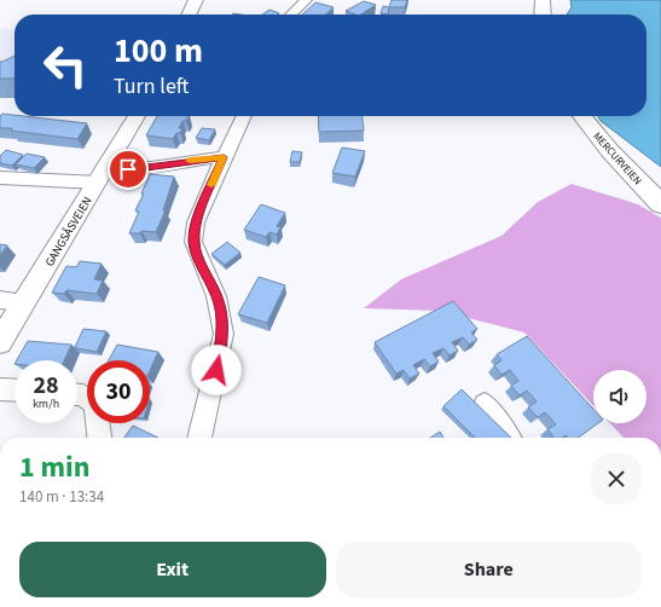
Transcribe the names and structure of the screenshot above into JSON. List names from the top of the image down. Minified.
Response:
{"streets":{"main road":["MERCURVEIEN"],"street":["GANGSÅSVEIEN"]},"page":{"turn":["100 m","Turn left"],"speed":"28 km/h","limit":"30","heading":["1 min","140 m · 13:34"],"buttons":["Exit","Share"]}}
